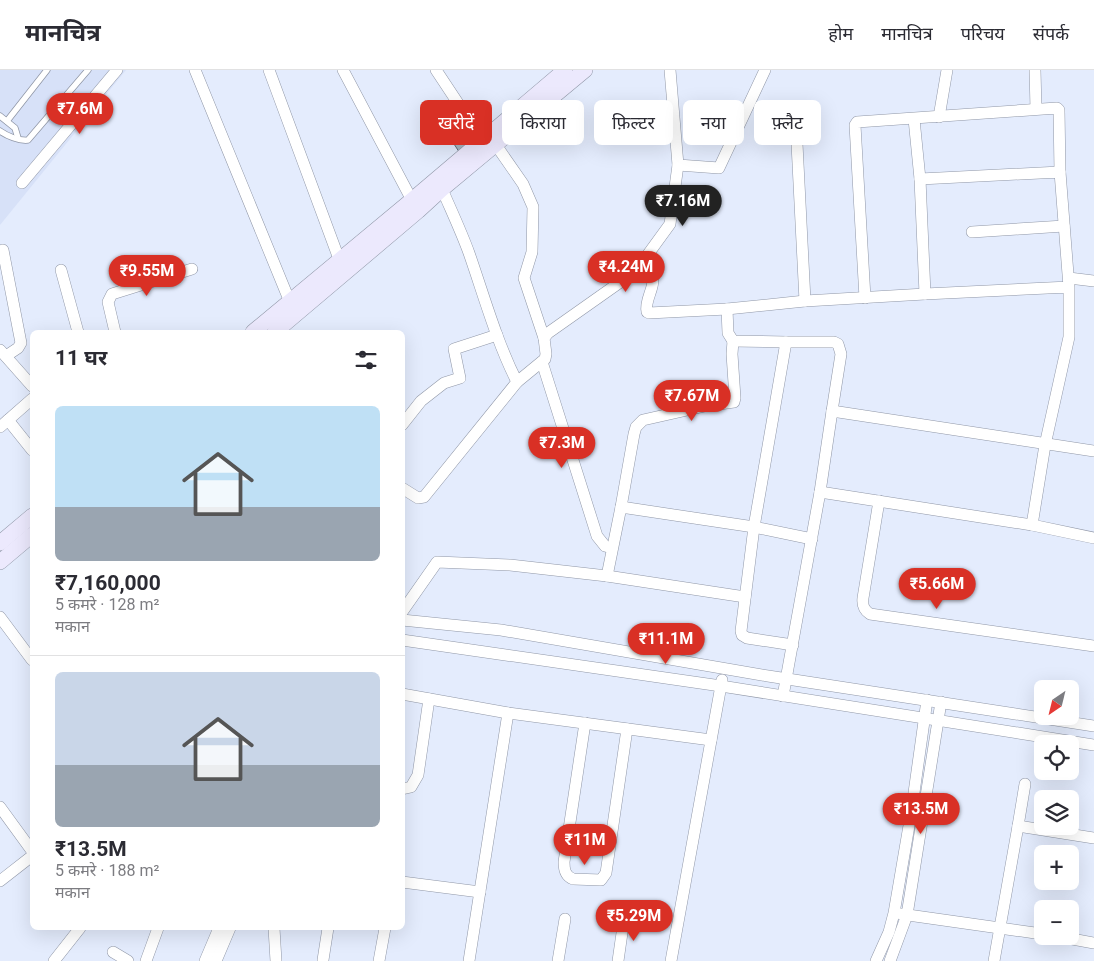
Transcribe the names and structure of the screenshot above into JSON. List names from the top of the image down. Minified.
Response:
{"north":"bottom left","page":{"header":"मानचित्र","nav":["होम","मानचित्र","परिचय","संपर्क"],"price":["₹7.6M","₹7.16M","₹4.24M","₹9.55M","₹7.67M","₹7.3M","₹5.66M","₹11.1M","₹13.5M","₹11M","₹5.29M"],"chip":["खरीदें","किराया","फ़िल्टर","नया","फ़्लैट"],"heading":"11 घर","list":[{"name":"₹7,160,000","note":"5 कमरे · 128 m² · मकान"},{"name":"₹13.5M","note":"5 कमरे · 188 m² · मकान"}],"map_buttons":["+","−"]}}
